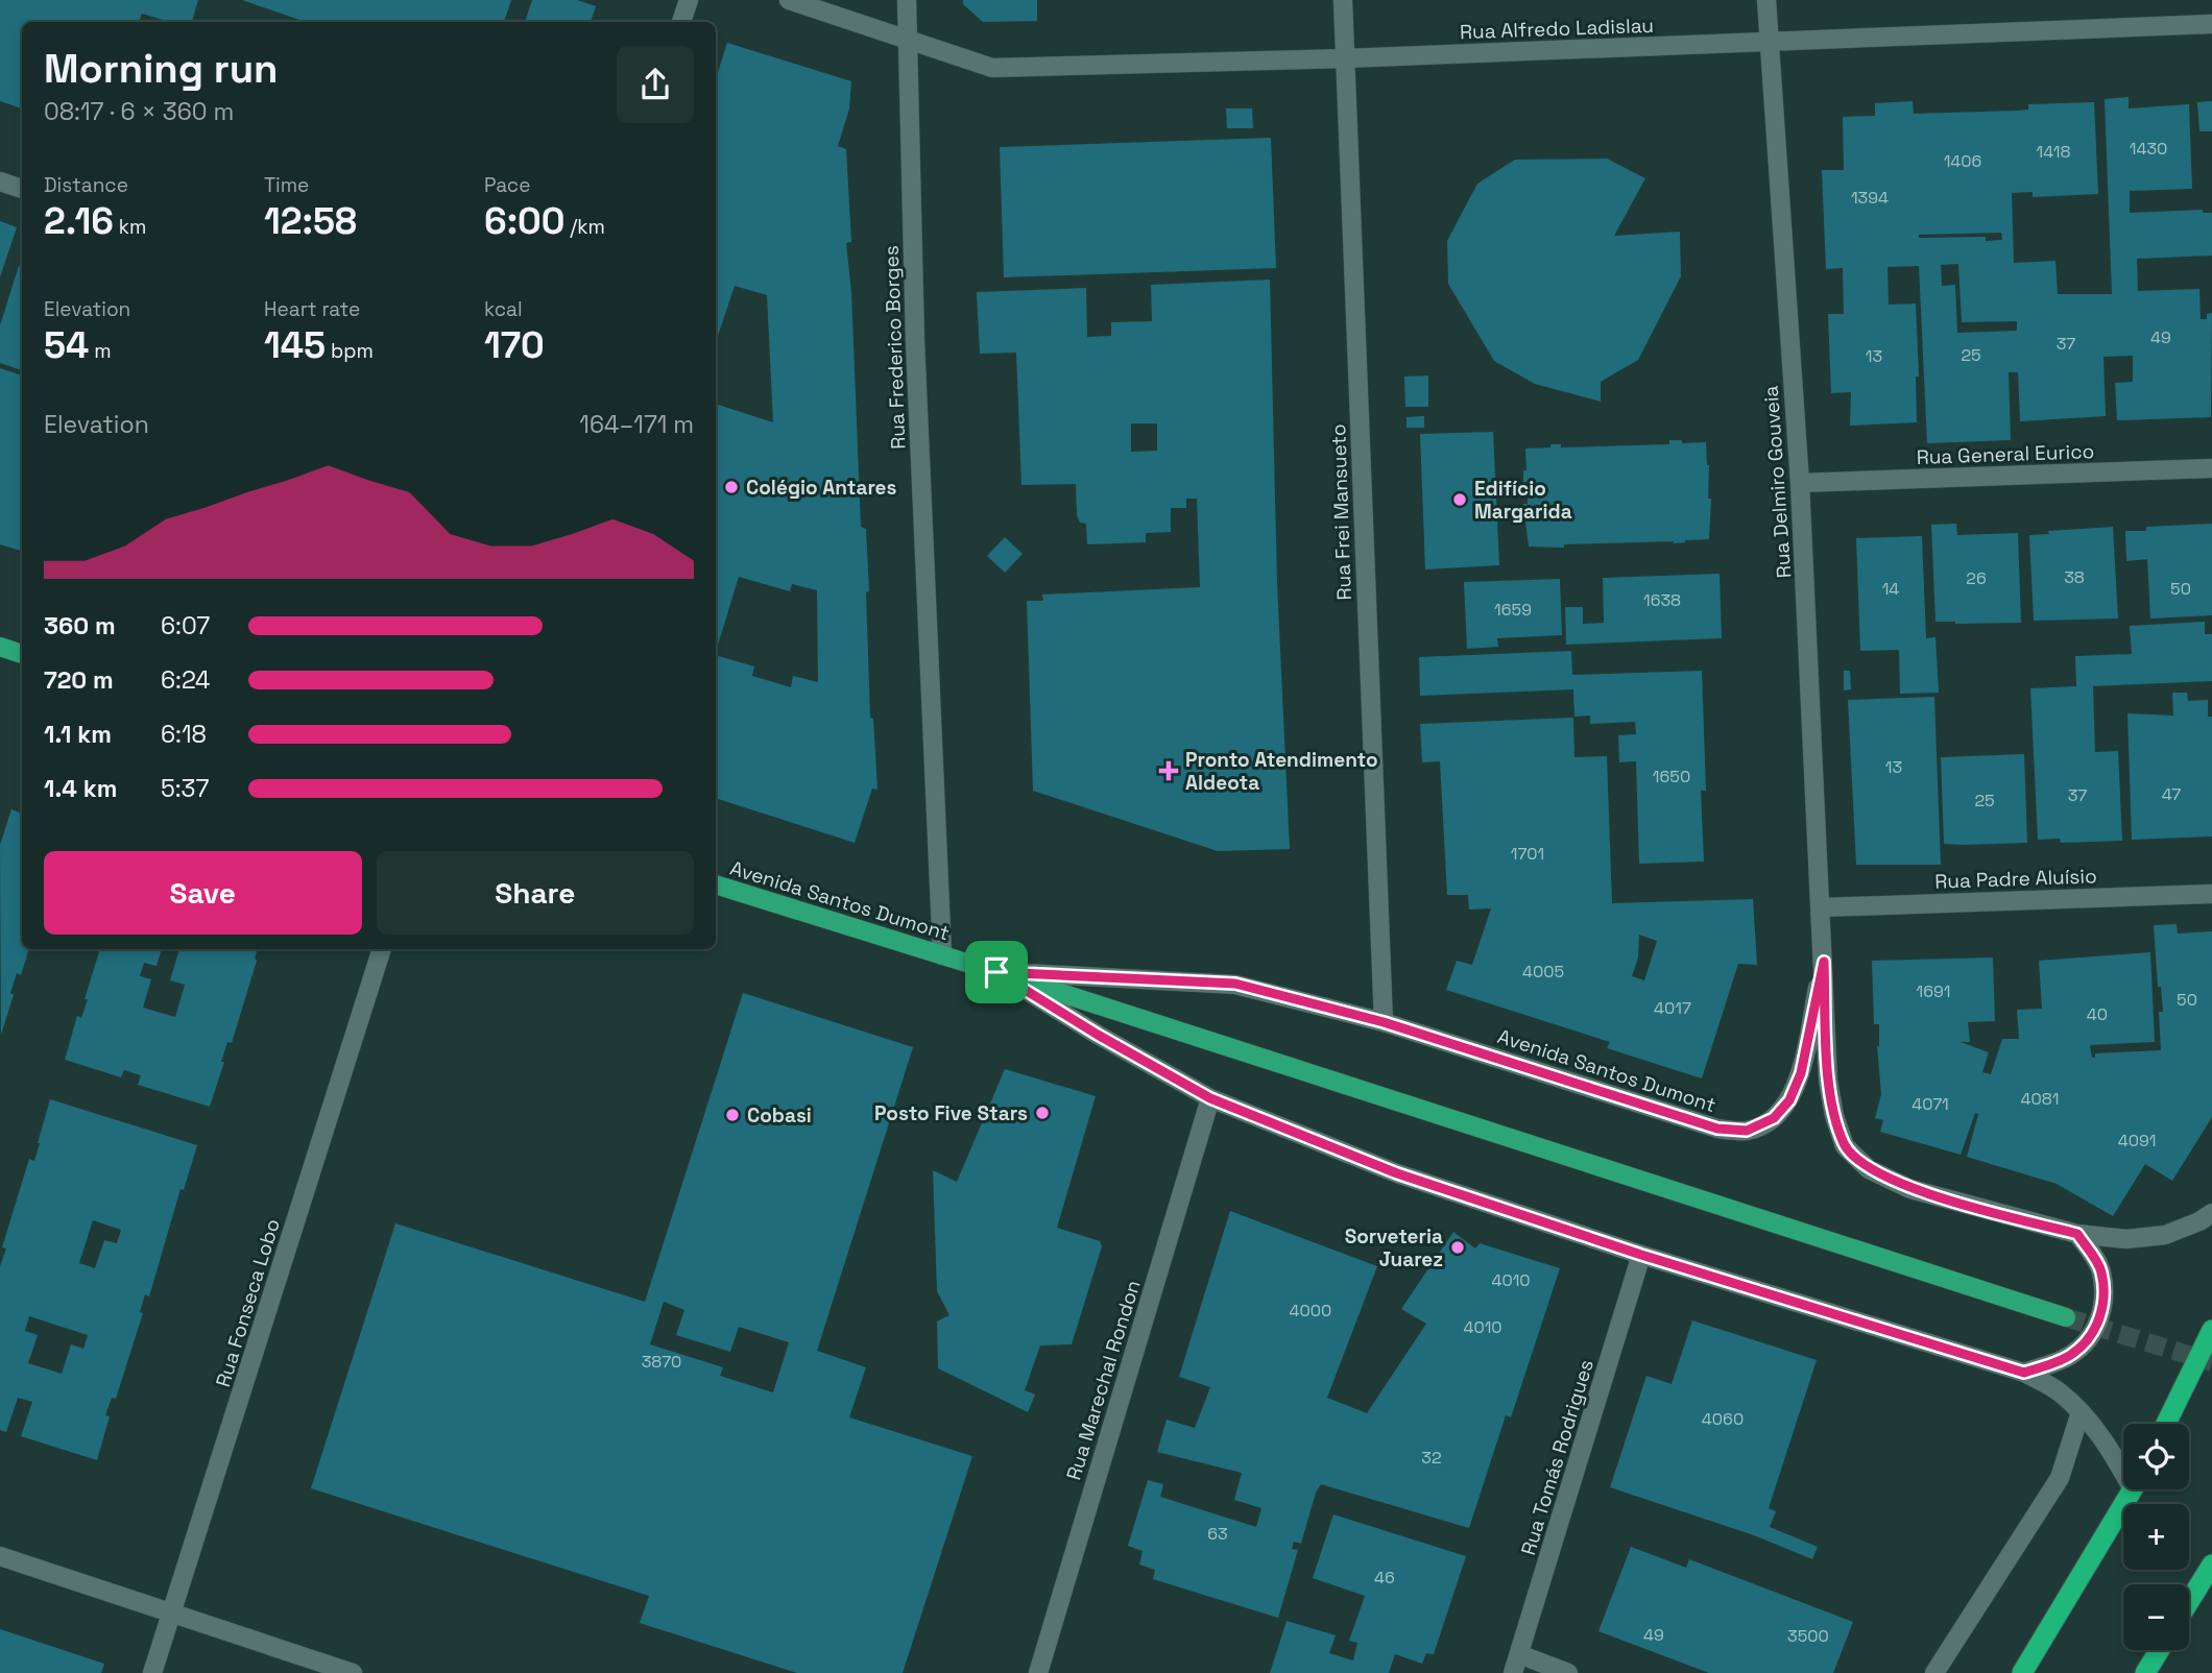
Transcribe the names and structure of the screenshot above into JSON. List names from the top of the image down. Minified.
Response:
{"streets":{"main road":["Avenida Santos Dumont"],"street":["Rua Alfredo Ladislau","Rua Frederico Borges","Rua General Eurico","Rua Delmiro Gouveia","Rua Frei Mansueto","Rua Padre Aluísio","Rua Fonseca Lobo","Rua Marechal Rondon","Rua Tomás Rodrigues"]},"crossings":[["Rua Alfredo Ladislau","Rua Frederico Borges"],["Rua Alfredo Ladislau","Rua Delmiro Gouveia"],["Rua Alfredo Ladislau","Rua Frei Mansueto"],["Rua Frederico Borges","Avenida Santos Dumont"],["Rua General Eurico","Rua Delmiro Gouveia"],["Rua Delmiro Gouveia","Rua Padre Aluísio"],["Rua Delmiro Gouveia","Avenida Santos Dumont"],["Rua Frei Mansueto","Avenida Santos Dumont"],["Avenida Santos Dumont","Rua Marechal Rondon"],["Avenida Santos Dumont","Rua Tomás Rodrigues"]],"places":{"other":["Colégio Antares","Edifício Margarida","Posto Five Stars","Cobasi","Sorveteria Juarez"],"health":["Pronto Atendimento Aldeota"]},"house_numbers":["1430","1418","1406","1394","49","37","25","13","38","26","14","50","1638","1659","13","1650","47","37","25","1701","4005","1691","50","4017","40","4081","4071","4091","4010","4000","4010","3870","4060","32","63","46","49","3500"],"page":{"heading":["Morning run","08:17 · 6 × 360 m"],"stats":[["Distance","2.16 km"],["Time","12:58"],["Pace","6:00 /km"],["Elevation","54 m"],["Heart rate","145 bpm"],["kcal","170"]],"chart":["Elevation","164–171 m"],"list":[{"name":"360 m","note":"6:07"},{"name":"720 m","note":"6:24"},{"name":"1.1 km","note":"6:18"},{"name":"1.4 km","note":"5:37"}],"buttons":["Save","Share"],"map_buttons":["+","−"]}}
